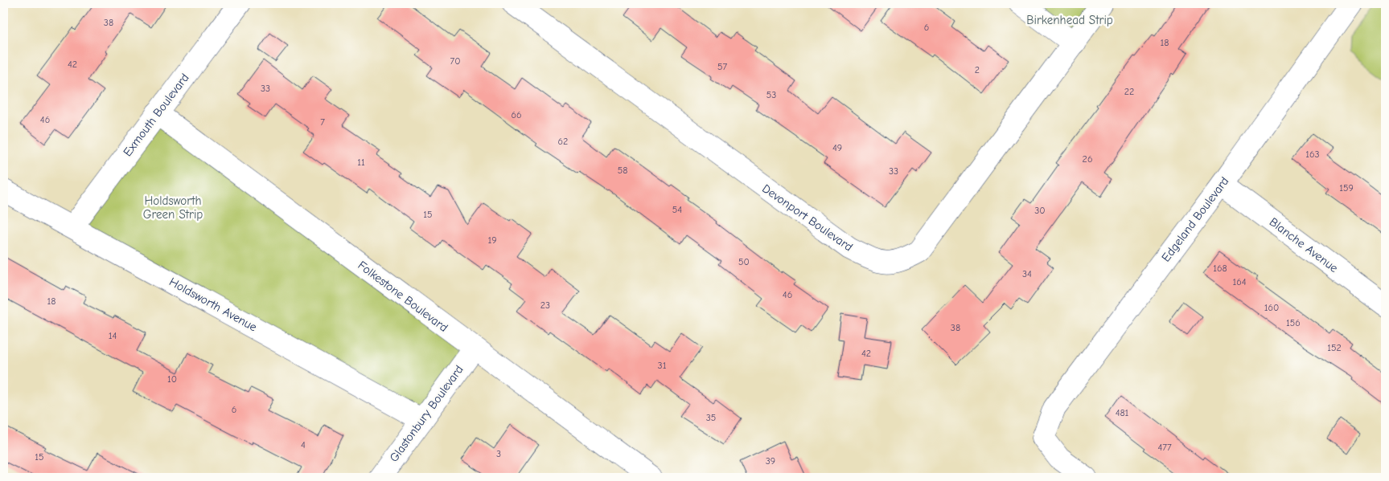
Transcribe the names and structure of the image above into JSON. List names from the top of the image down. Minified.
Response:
{"streets":{"street":["Exmouth Boulevard","Devonport Boulevard","Edgeland Boulevard","Blanche Avenue","Folkestone Boulevard","Holdsworth Avenue","Glastonbury Boulevard"]},"crossings":[["Exmouth Boulevard","Folkestone Boulevard"],["Exmouth Boulevard","Holdsworth Avenue"],["Edgeland Boulevard","Blanche Avenue"],["Folkestone Boulevard","Glastonbury Boulevard"],["Holdsworth Avenue","Glastonbury Boulevard"]],"parks":["Birkenhead Strip","Holdsworth Green Strip"],"house_numbers":["38","6","18","70","42","57","2","33","22","53","66","46","7","62","49","163","26","11","58","33","159","54","30","15","19","50","168","34","164","46","18","23","160","156","38","14","152","42","31","10","6","481","35","4","477","3","15","39"]}
